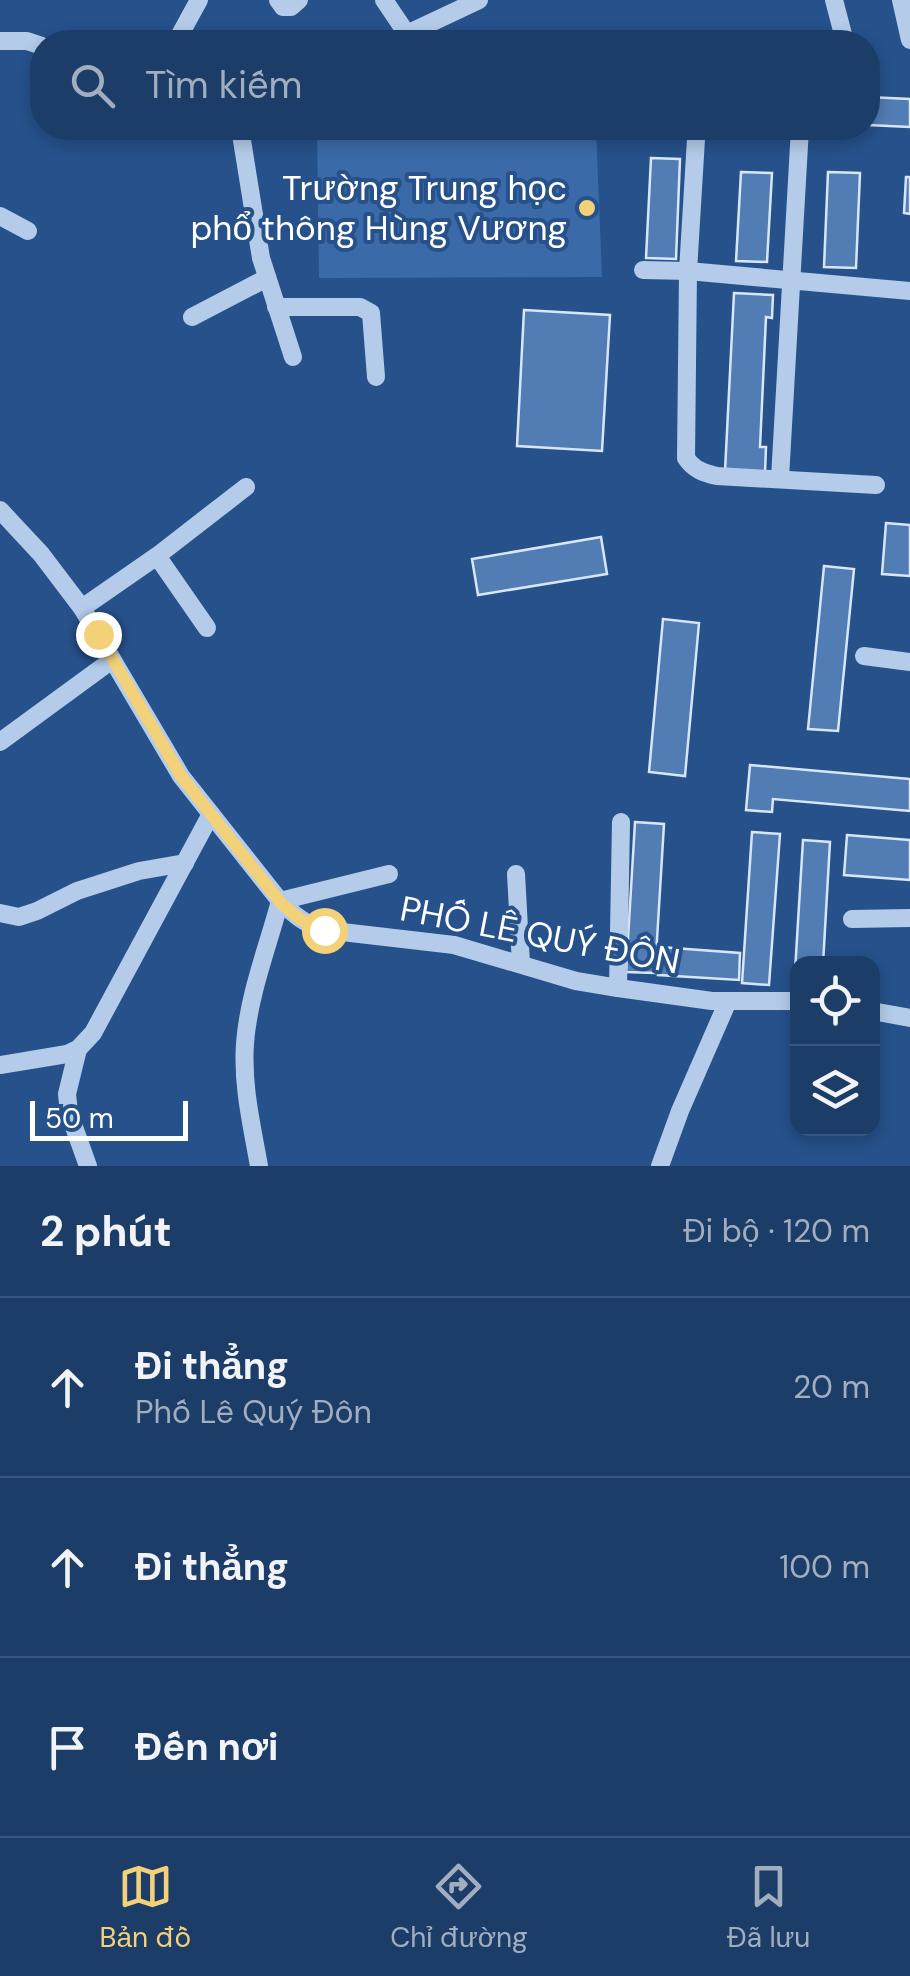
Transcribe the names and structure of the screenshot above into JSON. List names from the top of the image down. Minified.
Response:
{"streets":{"street":["PHỐ LÊ QUÝ ĐÔN"]},"places":["Trường Trung học phổ thông Hùng Vương"],"scale_bar":"50 m","page":{"search":"Tìm kiếm","scale":"50 m","heading":["2 phút","Đi bộ · 120 m"],"list":[["Đi thẳng","Phố Lê Quý Đôn","20 m"],["Đi thẳng","100 m"],"Đến nơi"],"nav":["Bản đồ","Chỉ đường","Đã lưu"]}}
